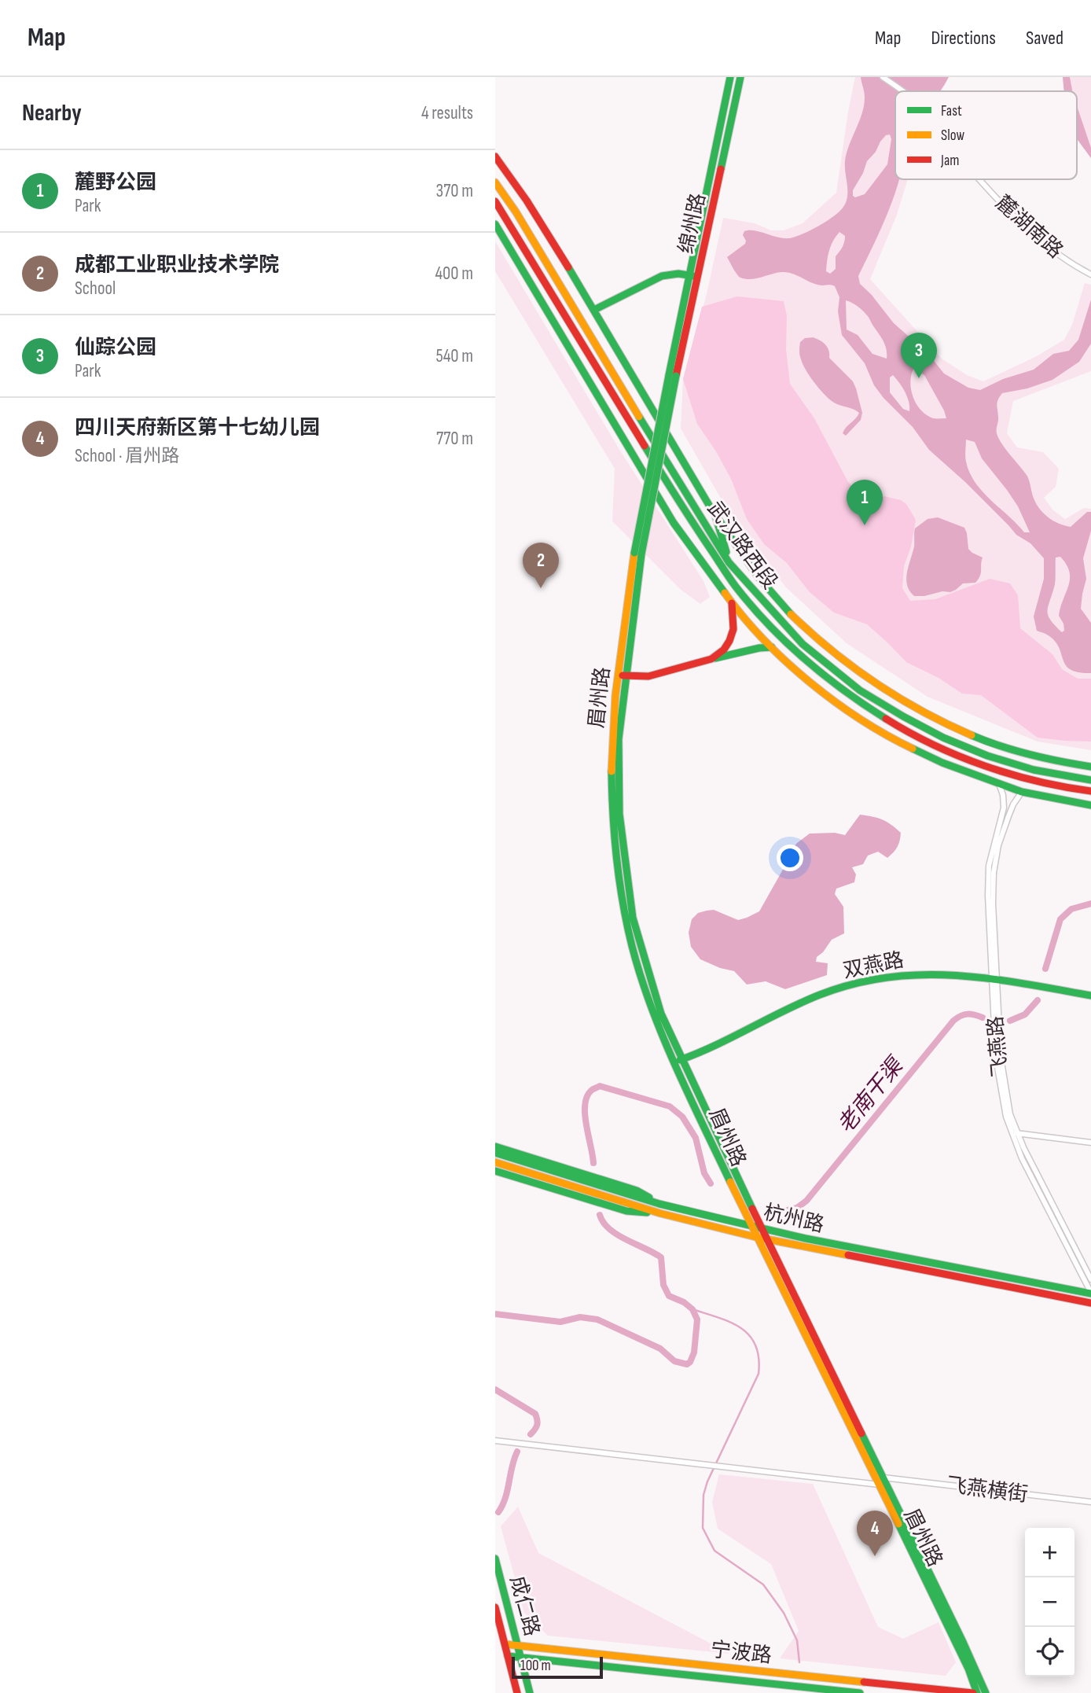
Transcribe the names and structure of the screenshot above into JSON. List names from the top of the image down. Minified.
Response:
{"streets":{"main road":["绵州路","武汉路西段","眉州路","双燕路","杭州路","成仁路","宁波路"],"street":["麓湖南路","飞燕路","飞燕横街"]},"crossings":[["眉州路","双燕路"],["眉州路","杭州路"],["眉州路","飞燕横街"],["眉州路","宁波路"],["双燕路","飞燕路"],["飞燕路","杭州路"],["成仁路","宁波路"]],"water":["老南干渠"],"legend":["Fast","Slow","Jam"],"scale_bar":"100 m","page":{"header":"Map","nav":["Map","Directions","Saved"],"heading":["Nearby","4 results"],"list":[{"mark":"1","name":"麓野公园","note":"Park","value":"370 m"},{"mark":"2","name":"成都工业职业技术学院","note":"School","value":"400 m"},{"mark":"3","name":"仙踪公园","note":"Park","value":"540 m"},{"mark":"4","name":"四川天府新区第十七幼儿园","note":"School · 眉州路","value":"770 m"}],"pins":["3","1","2","4"],"map_buttons":["+","−"],"scale":"100 m"}}
